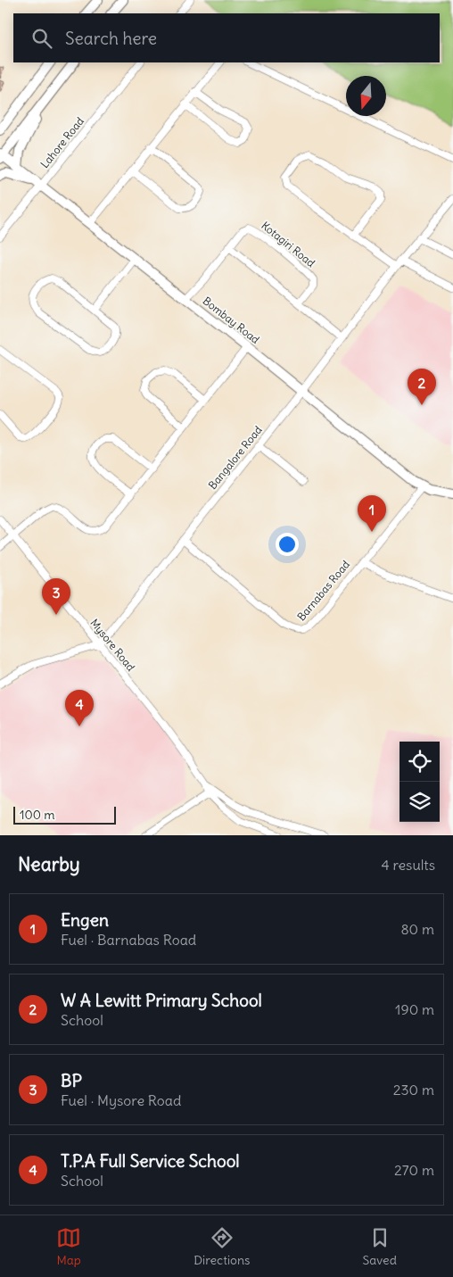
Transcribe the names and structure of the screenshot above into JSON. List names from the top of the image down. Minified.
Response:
{"streets":{"street":["Lahore Road","Kotagiri Road","Bombay Road","Bangalore Road","Barnabas Road","Mysore Road"]},"crossings":[["Lahore Road","Bombay Road"],["Kotagiri Road","Bombay Road"],["Bombay Road","Bangalore Road"],["Bombay Road","Barnabas Road"],["Bangalore Road","Barnabas Road"],["Bangalore Road","Mysore Road"]],"scale_bar":"100 m","north":"bottom","page":{"search":"Search here","pins":["2","1","3","4"],"scale":"100 m","heading":["Nearby","4 results"],"list":[{"mark":"1","name":"Engen","note":"Fuel · Barnabas Road","value":"80 m"},{"mark":"2","name":"W A Lewitt Primary School","note":"School","value":"190 m"},{"mark":"3","name":"BP","note":"Fuel · Mysore Road","value":"230 m"},{"mark":"4","name":"T.P.A Full Service School","note":"School","value":"270 m"}],"nav":["Map","Directions","Saved"]}}
